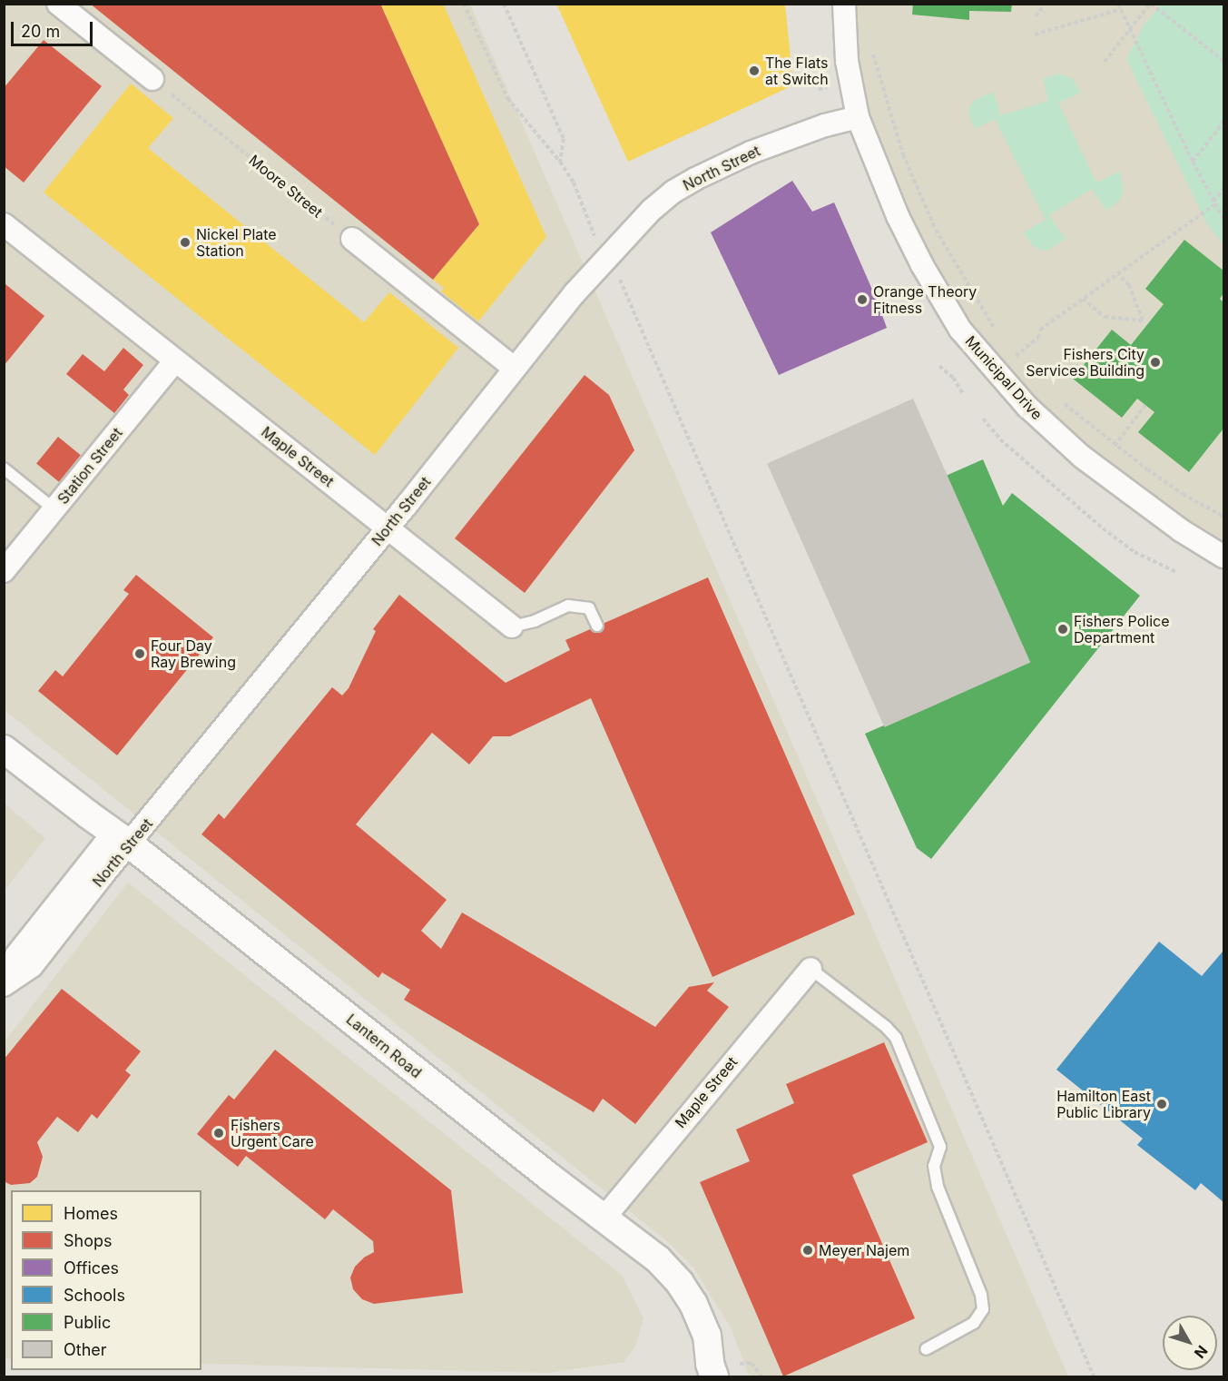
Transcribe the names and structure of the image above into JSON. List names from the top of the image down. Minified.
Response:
{"streets":{"street":["North Street","Municipal Drive","Maple Street","Station Street","Lantern Road"],"path":["Moore Street"]},"crossings":[["North Street","Municipal Drive"],["North Street","Maple Street"],["North Street","Lantern Road"],["Maple Street","Station Street"],["Maple Street","Lantern Road"]],"places":["The Flats at Switch","Nickel Plate Station","Orange Theory Fitness","Fishers City Services Building","Fishers Police Department","Four Day Ray Brewing","Hamilton East Public Library","Fishers Urgent Care","Meyer Najem"],"legend":["Homes","Shops","Offices","Schools","Public","Other"],"scale_bar":"20 m","north":"bottom right"}
